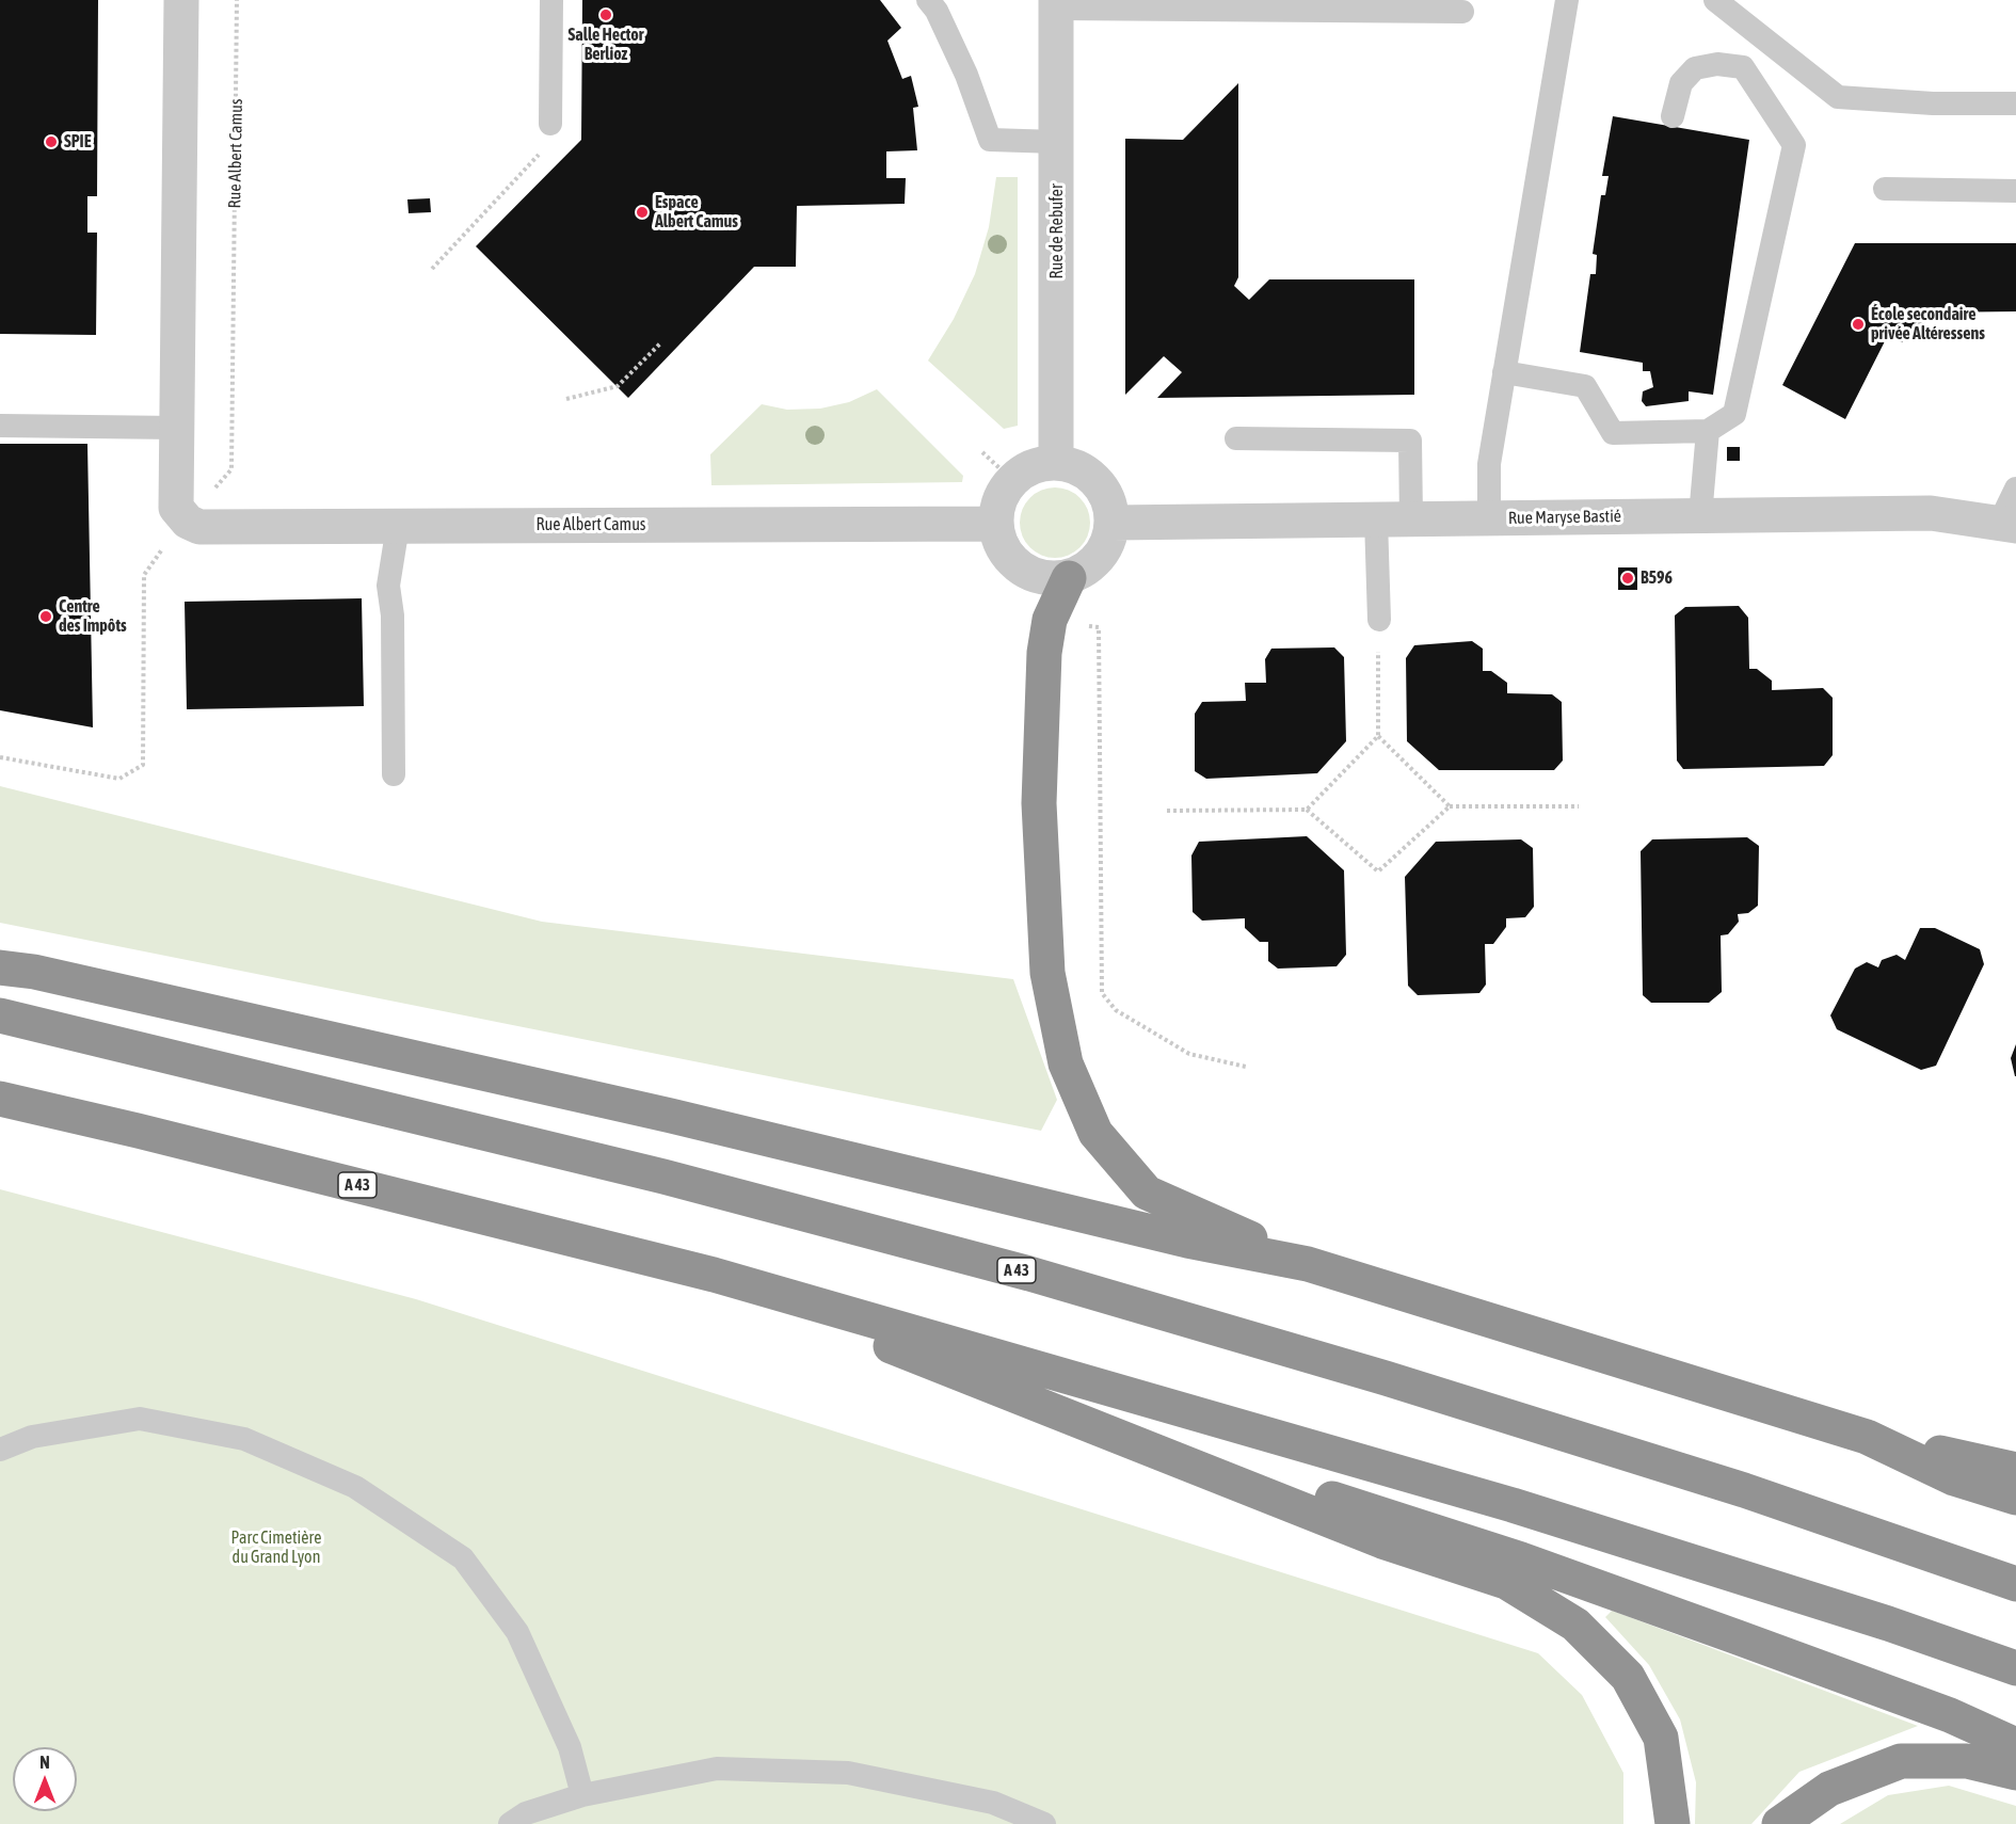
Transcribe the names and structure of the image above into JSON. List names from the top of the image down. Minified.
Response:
{"streets":{"highway":["A 43"],"street":["Rue Albert Camus","Rue de Rebufer","Rue Maryse Bastié"]},"crossings":[["Rue Albert Camus","Rue de Rebufer"],["Rue Albert Camus","Rue Maryse Bastié"],["Rue de Rebufer","Rue Maryse Bastié"]],"parks":["Parc Cimetière du Grand Lyon"],"places":["Salle Hector Berlioz","SPIE","Espace Albert Camus","École secondaire privée Altéressens","B596","Centre des Impôts"],"north":"top"}
